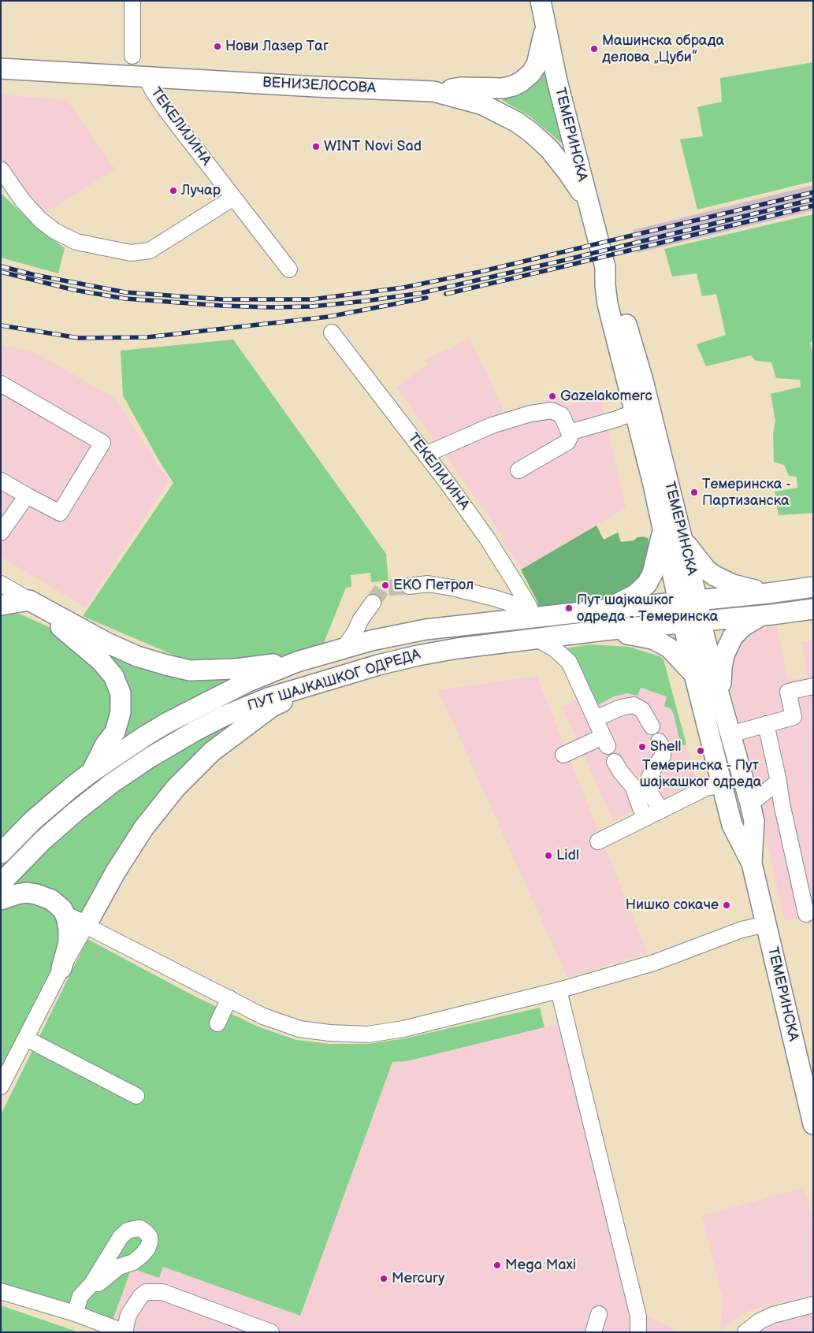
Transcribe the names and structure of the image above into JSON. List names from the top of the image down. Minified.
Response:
{"streets":{"main road":["ВЕНИЗЕЛОСОВА","ТЕМЕРИНСКА","ПУТ ШАЈКАШКОГ ОДРЕДА"],"street":["ТЕКЕЛИЈИНА"]},"crossings":[["ВЕНИЗЕЛОСОВА","ТЕКЕЛИЈИНА"],["ВЕНИЗЕЛОСОВА","ТЕМЕРИНСКА"],["ТЕКЕЛИЈИНА","ПУТ ШАЈКАШКОГ ОДРЕДА"],["ТЕМЕРИНСКА","ПУТ ШАЈКАШКОГ ОДРЕДА"]],"places":["Нови Лазер Таг","Машинска обрада делова „Цуби”","WINT Novi Sad","Лучар","Gazelakomerc","Темеринска - Партизанска","ЕКО Петрол","Пут шајкашког одреда - Темеринска","Shell","Темеринска - Пут шајкашког одреда","Lidl","Нишко сокаче","Mega Maxi","Mercury"]}
